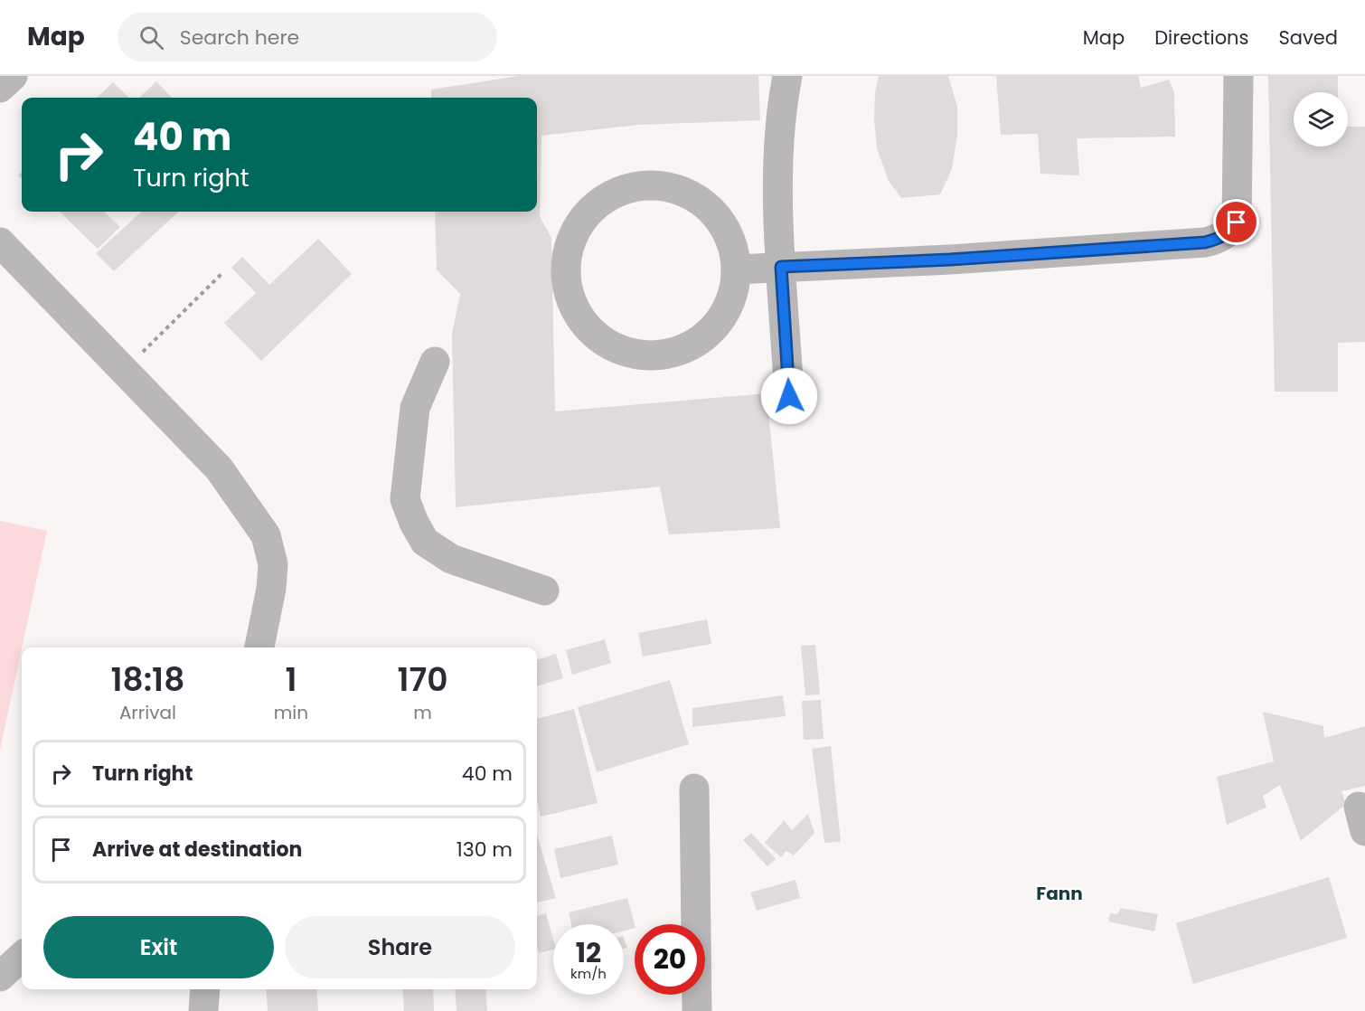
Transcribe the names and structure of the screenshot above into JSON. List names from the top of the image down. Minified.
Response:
{"districts":["Fann"],"page":{"header":"Map","search":"Search here","nav":["Map","Directions","Saved"],"turn":["40 m","Turn right"],"eta":["18:18","Arrival","1","min","170","m"],"list":[{"name":"Turn right","value":"40 m"},{"name":"Arrive at destination","value":"130 m"}],"buttons":["Exit","Share"],"speed":"12 km/h","limit":"20"}}
